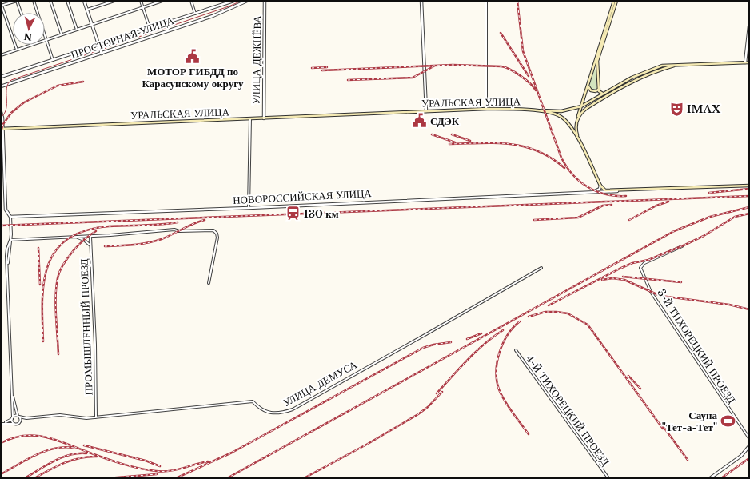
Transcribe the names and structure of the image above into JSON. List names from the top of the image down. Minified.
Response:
{"streets":{"main road":["УРАЛЬСКАЯ УЛИЦА","НОВОРОССИЙСКАЯ УЛИЦА"],"street":["ПРОСТОРНАЯ УЛИЦА","УЛИЦА ДЕЖНЁВА","ПРОМЫШЛЕННЫЙ ПРОЕЗД","3-Й ТИХОРЕЦКИЙ ПРОЕЗД","УЛИЦА ДЕМУСА","4-Й ТИХОРЕЦКИЙ ПРОЕЗД"]},"crossings":[["УЛИЦА ДЕЖНЁВА","УРАЛЬСКАЯ УЛИЦА"],["УЛИЦА ДЕЖНЁВА","НОВОРОССИЙСКАЯ УЛИЦА"],["ПРОМЫШЛЕННЫЙ ПРОЕЗД","УЛИЦА ДЕМУСА"]],"places":{"public building":["МОТОР ГИБДД по Карасунскому округу","СДЭК"],"theatre":["IMAX"],"station":["130 км"],"sports":["Сауна \"Тет-а-Тет\""]},"north":"bottom"}
